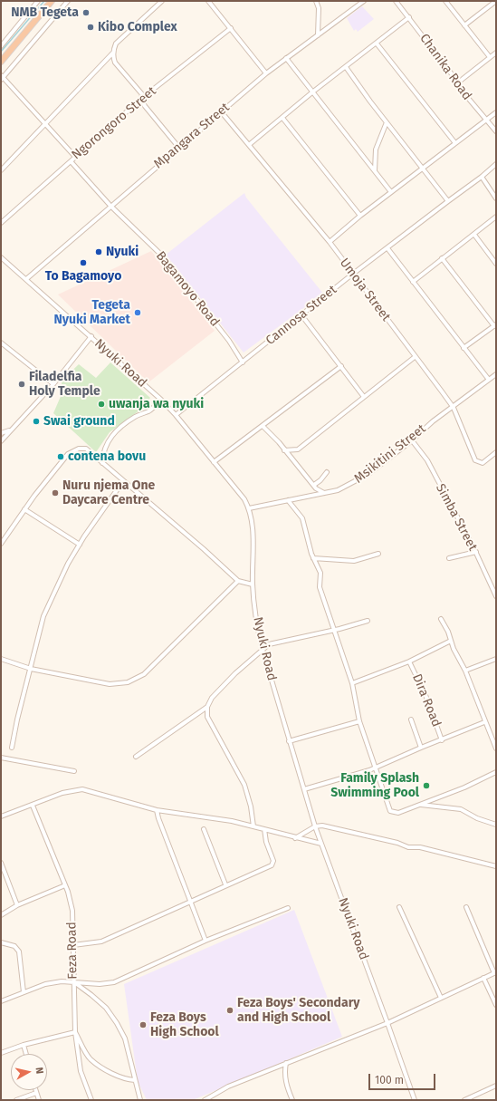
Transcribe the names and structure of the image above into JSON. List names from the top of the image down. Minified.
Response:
{"streets":{"street":["Chanika Road","Ngorongoro Street","Mpangara Street","Bagamoyo Road","Umoja Street","Cannosa Street","Nyuki Road","Msikitini Street","Simba Street","Dira Road","Feza Road"]},"crossings":[["Ngorongoro Street","Bagamoyo Road"],["Mpangara Street","Bagamoyo Road"],["Mpangara Street","Umoja Street"],["Mpangara Street","Nyuki Road"],["Bagamoyo Road","Cannosa Street"],["Umoja Street","Cannosa Street"],["Umoja Street","Msikitini Street"],["Cannosa Street","Nyuki Road"],["Nyuki Road","Msikitini Street"],["Msikitini Street","Simba Street"]],"places":["NMB Tegeta","Kibo Complex","Nyuki","To Bagamoyo","Tegeta Nyuki Market","Filadelfia Holy Temple","uwanja wa nyuki","Swai ground","contena bovu","Nuru njema One Daycare Centre","Family Splash Swimming Pool","Feza Boys' Secondary and High School","Feza Boys High School"],"scale_bar":"100 m","north":"right"}
